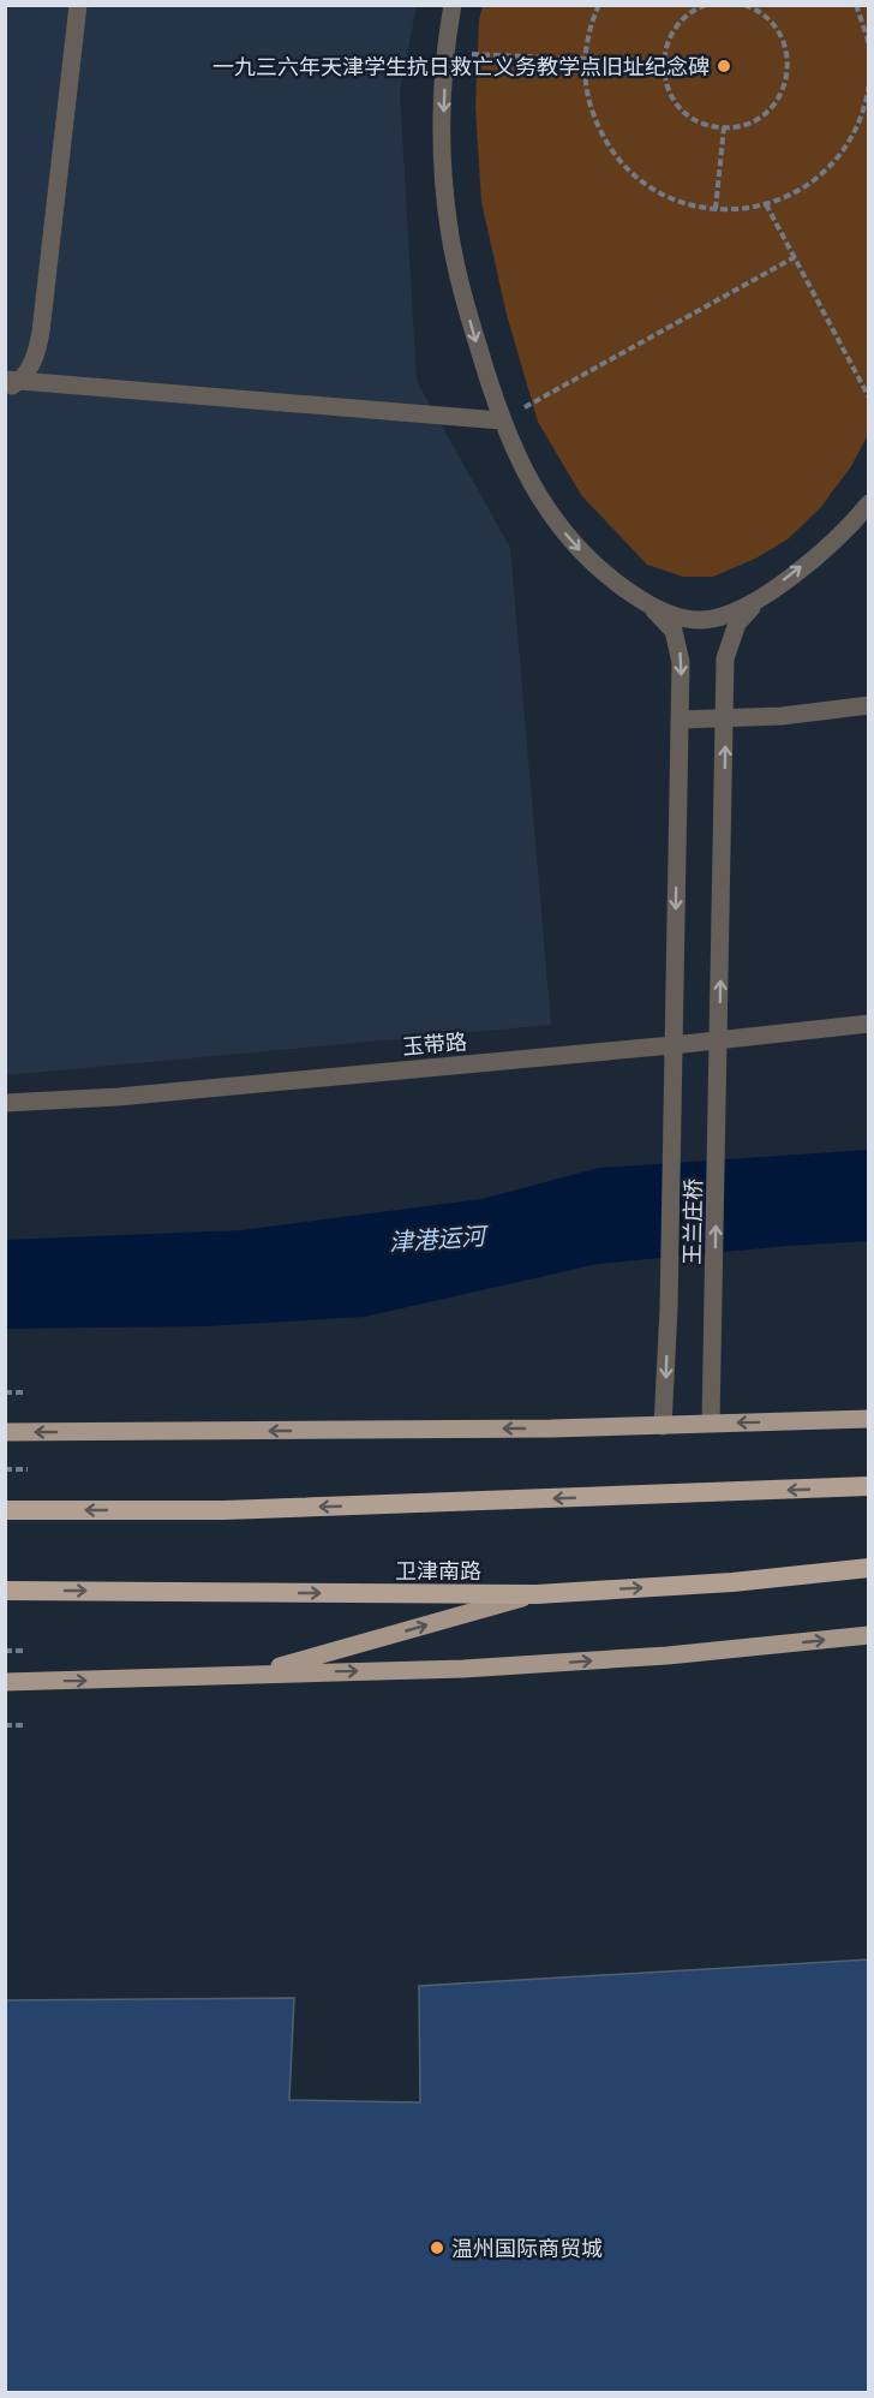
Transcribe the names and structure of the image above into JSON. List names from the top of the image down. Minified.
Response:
{"streets":{"highway":["卫津南路"],"street":["玉带路","王兰庄桥"]},"crossings":[["玉带路","王兰庄桥"]],"water":["津港运河"],"places":["一九三六年天津学生抗日救亡义务教学点旧址纪念碑","温州国际商贸城"]}
